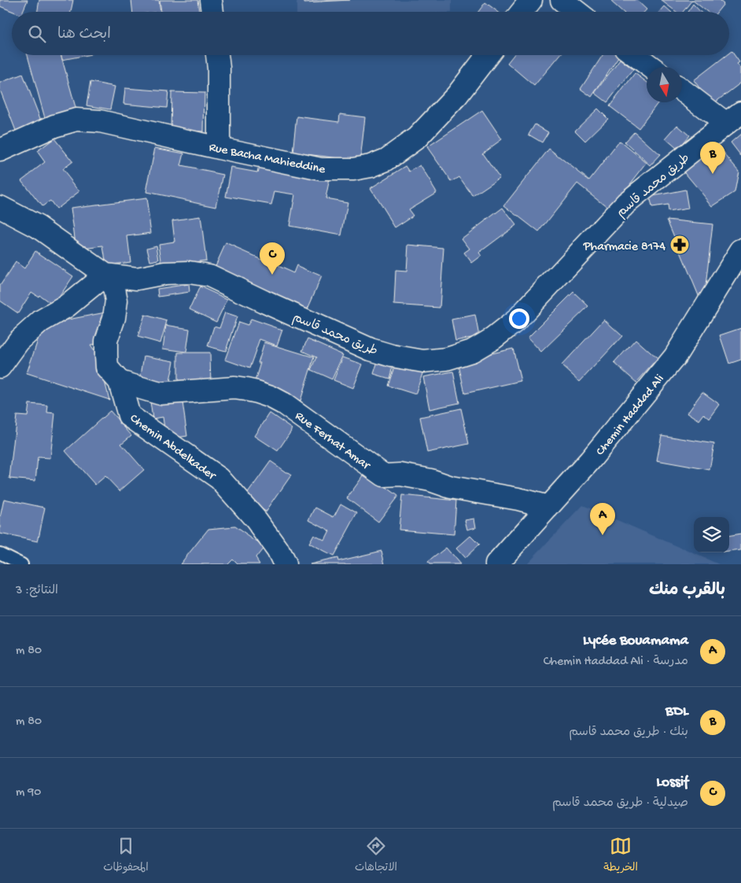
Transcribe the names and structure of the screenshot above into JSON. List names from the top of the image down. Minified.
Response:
{"streets":{"street":["Rue Bacha Mahieddine","طريق محمد قاسم","Chemin Haddad Ali","Rue Ferhat Amar","Chemin Abdelkader"]},"crossings":[["طريق محمد قاسم","Chemin Abdelkader"],["Chemin Haddad Ali","Rue Ferhat Amar"],["Rue Ferhat Amar","Chemin Abdelkader"]],"places":{"pharmacy":["Pharmacie 8174"]},"north":"bottom","page":{"search":"ابحث هنا","pins":["B","C","A"],"heading":["بالقرب منك","النتائج: 3"],"list":[{"mark":"A","name":"Lycée Bouamama","note":"مدرسة · Chemin Haddad Ali","value":"80 m"},{"mark":"B","name":"BDL","note":"بنك · طريق محمد قاسم","value":"80 m"},{"mark":"C","name":"Lossif","note":"صيدلية · طريق محمد قاسم","value":"90 m"}],"nav":["الخريطة","الاتجاهات","المحفوظات"]}}
